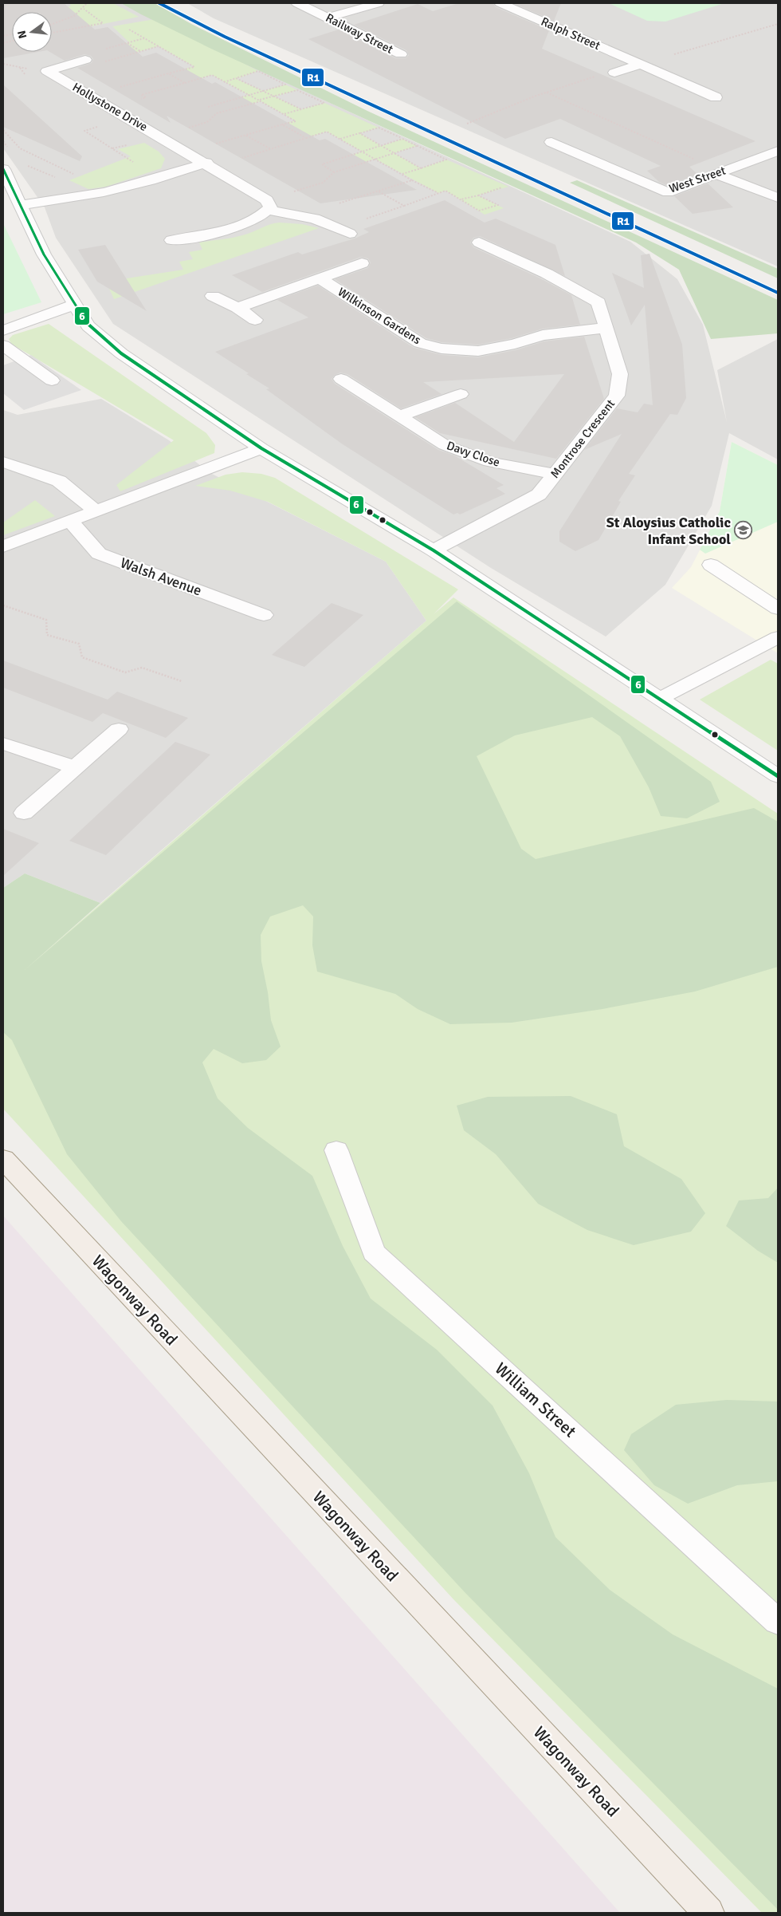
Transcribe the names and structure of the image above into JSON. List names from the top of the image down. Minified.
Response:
{"streets":{"main road":["Wagonway Road"],"street":["Railway Street","Ralph Street","Hollystone Drive","West Street","Wilkinson Gardens","Montrose Crescent","Davy Close","Walsh Avenue","William Street"]},"crossings":[["Wilkinson Gardens","Montrose Crescent"],["Montrose Crescent","Davy Close"]],"places":{"school or university":["St Aloysius Catholic Infant School"]},"lines":["transit line R1","transit line 6"],"north":"left"}
